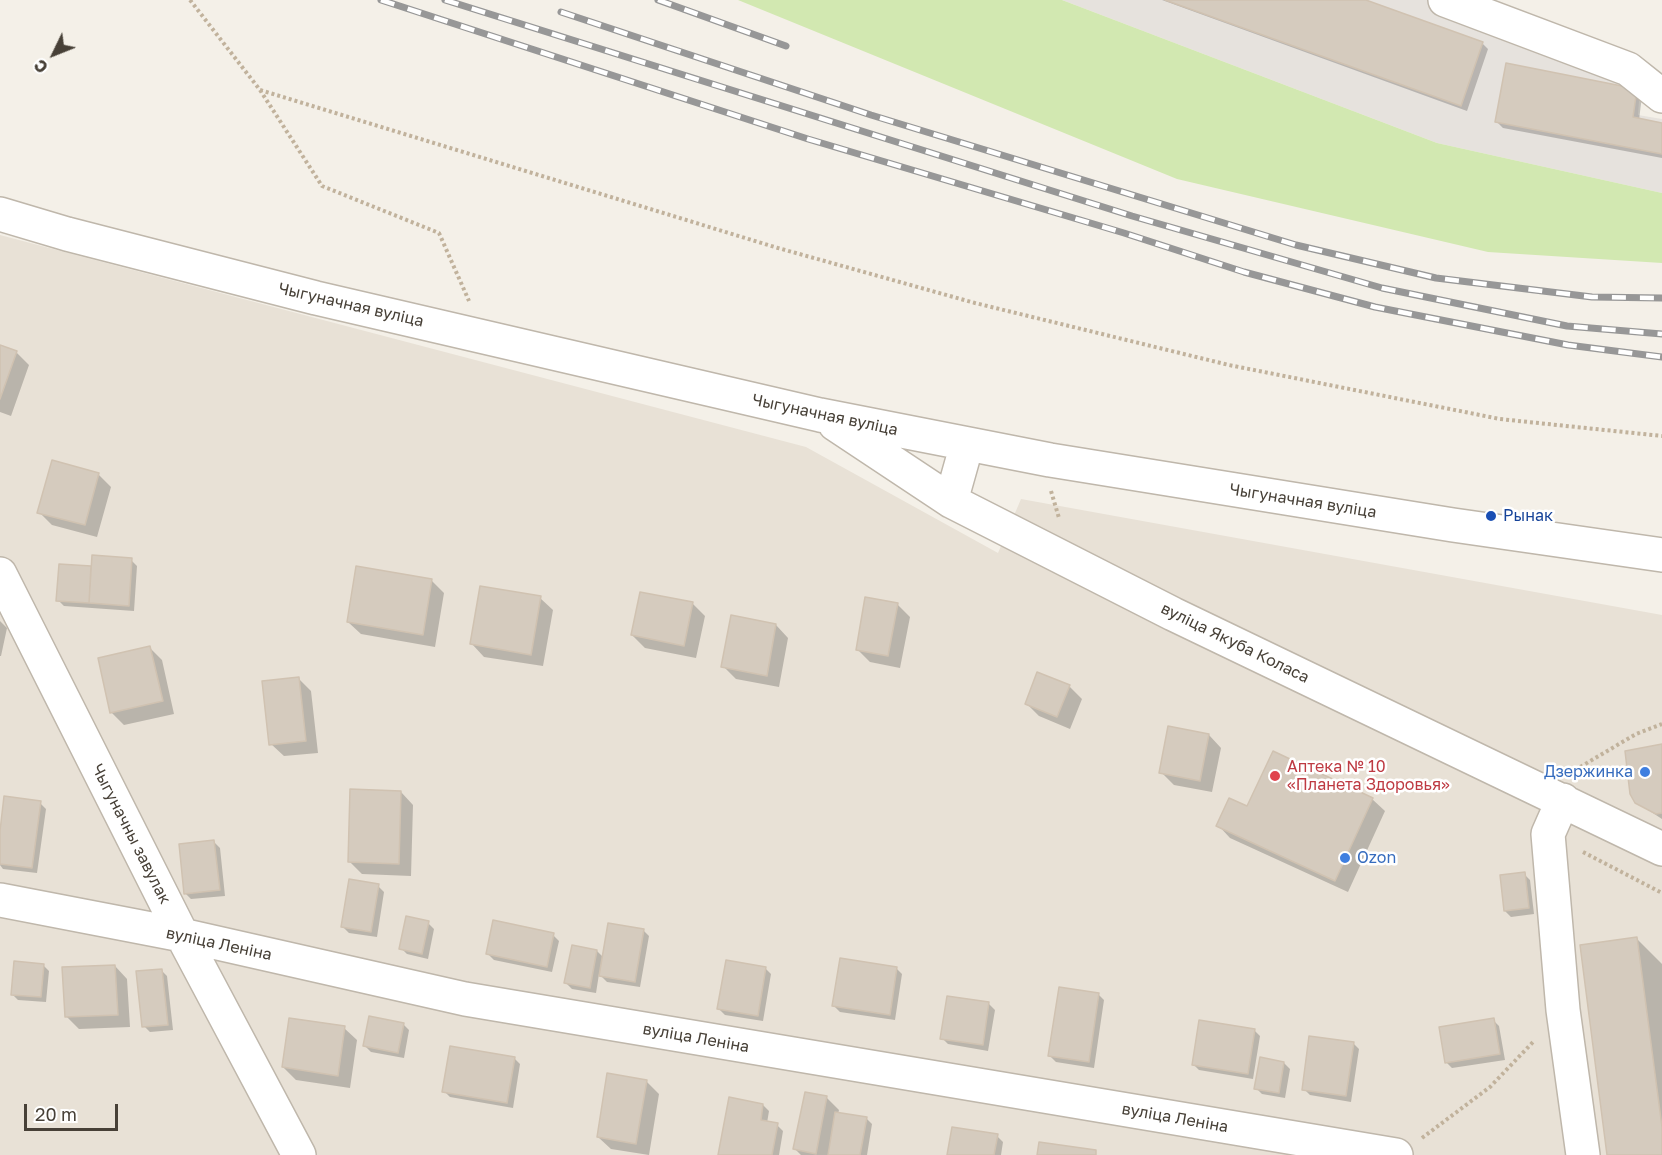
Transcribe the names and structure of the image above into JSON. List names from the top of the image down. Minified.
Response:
{"streets":{"street":["Чыгуначная вуліца","вуліца Якуба Коласа","Чыгуначны завулак","вуліца Леніна"]},"crossings":[["Чыгуначная вуліца","вуліца Якуба Коласа"],["Чыгуначны завулак","вуліца Леніна"]],"places":["Рынак","Дзержинка","Аптека № 10 «Планета Здоровья»","Ozon"],"scale_bar":"20 m","north":"bottom left"}
